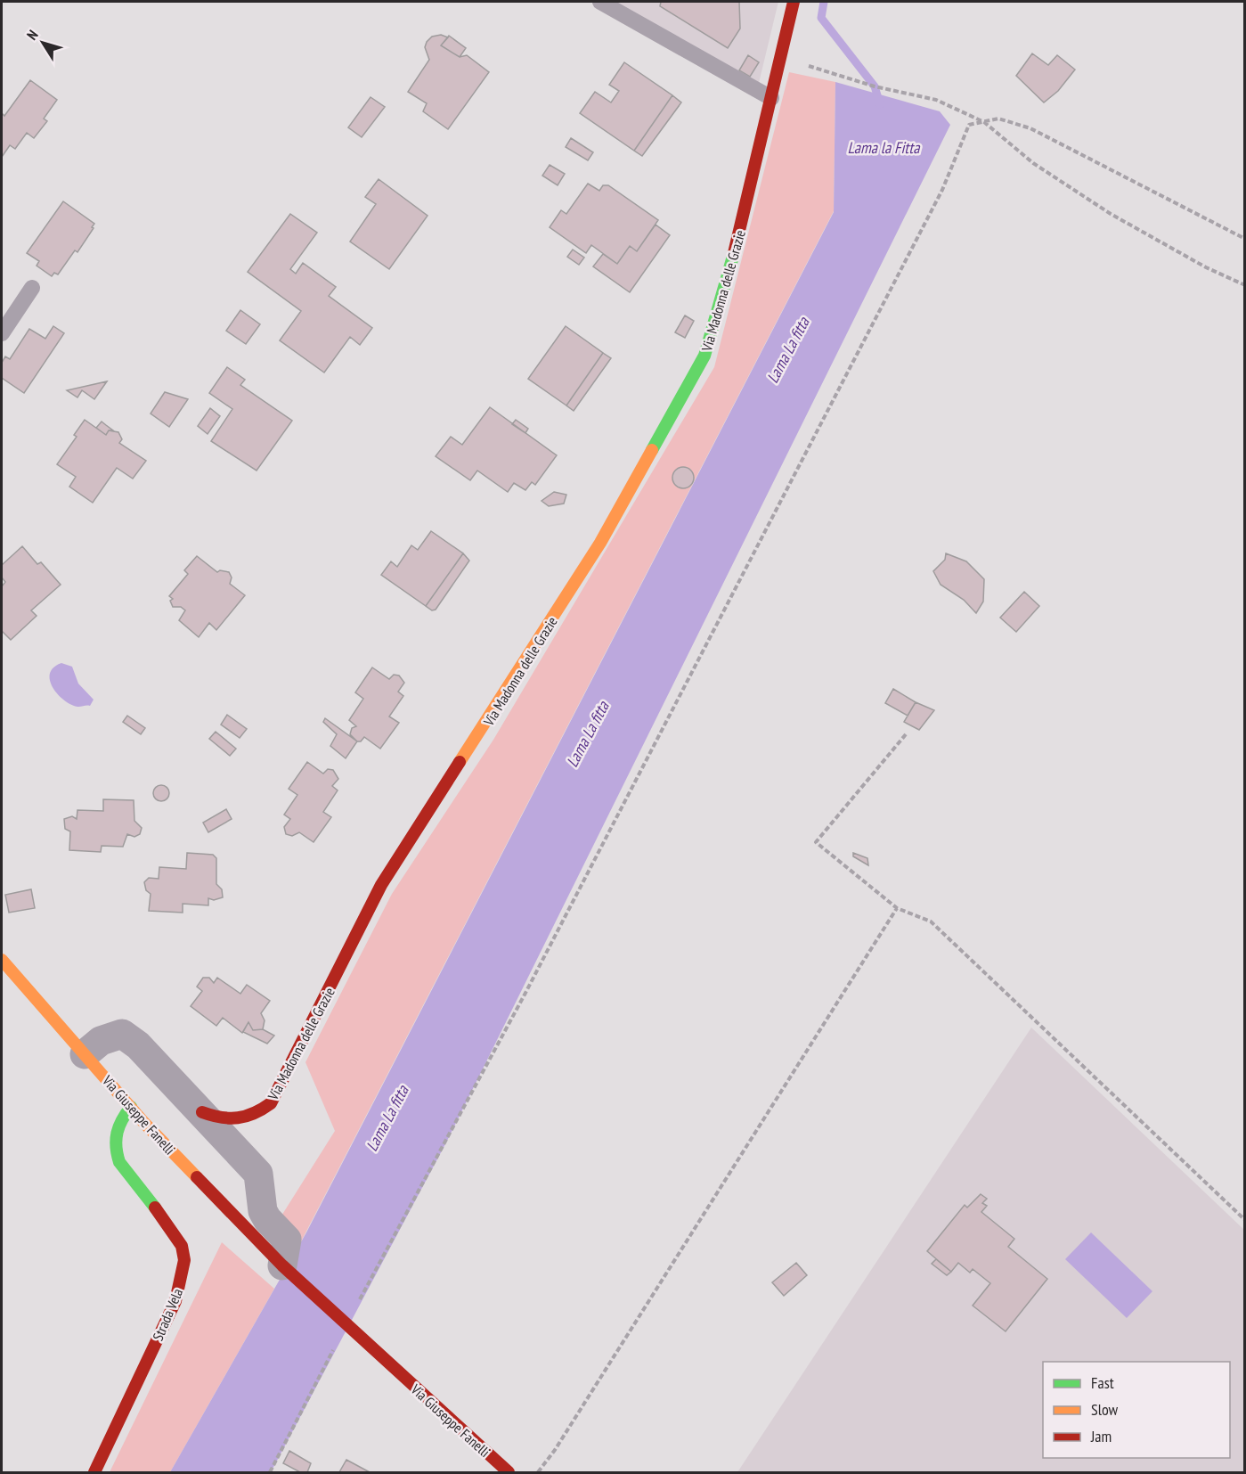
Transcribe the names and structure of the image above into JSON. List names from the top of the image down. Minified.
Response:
{"streets":{"street":["Via Madonna delle Grazie","Via Giuseppe Fanelli","Strada Vela"]},"crossings":[["Via Madonna delle Grazie","Via Giuseppe Fanelli"],["Via Giuseppe Fanelli","Strada Vela"]],"water":["Lama la Fitta","Lama La fitta"],"legend":["Fast","Slow","Jam"],"north":"top left"}
